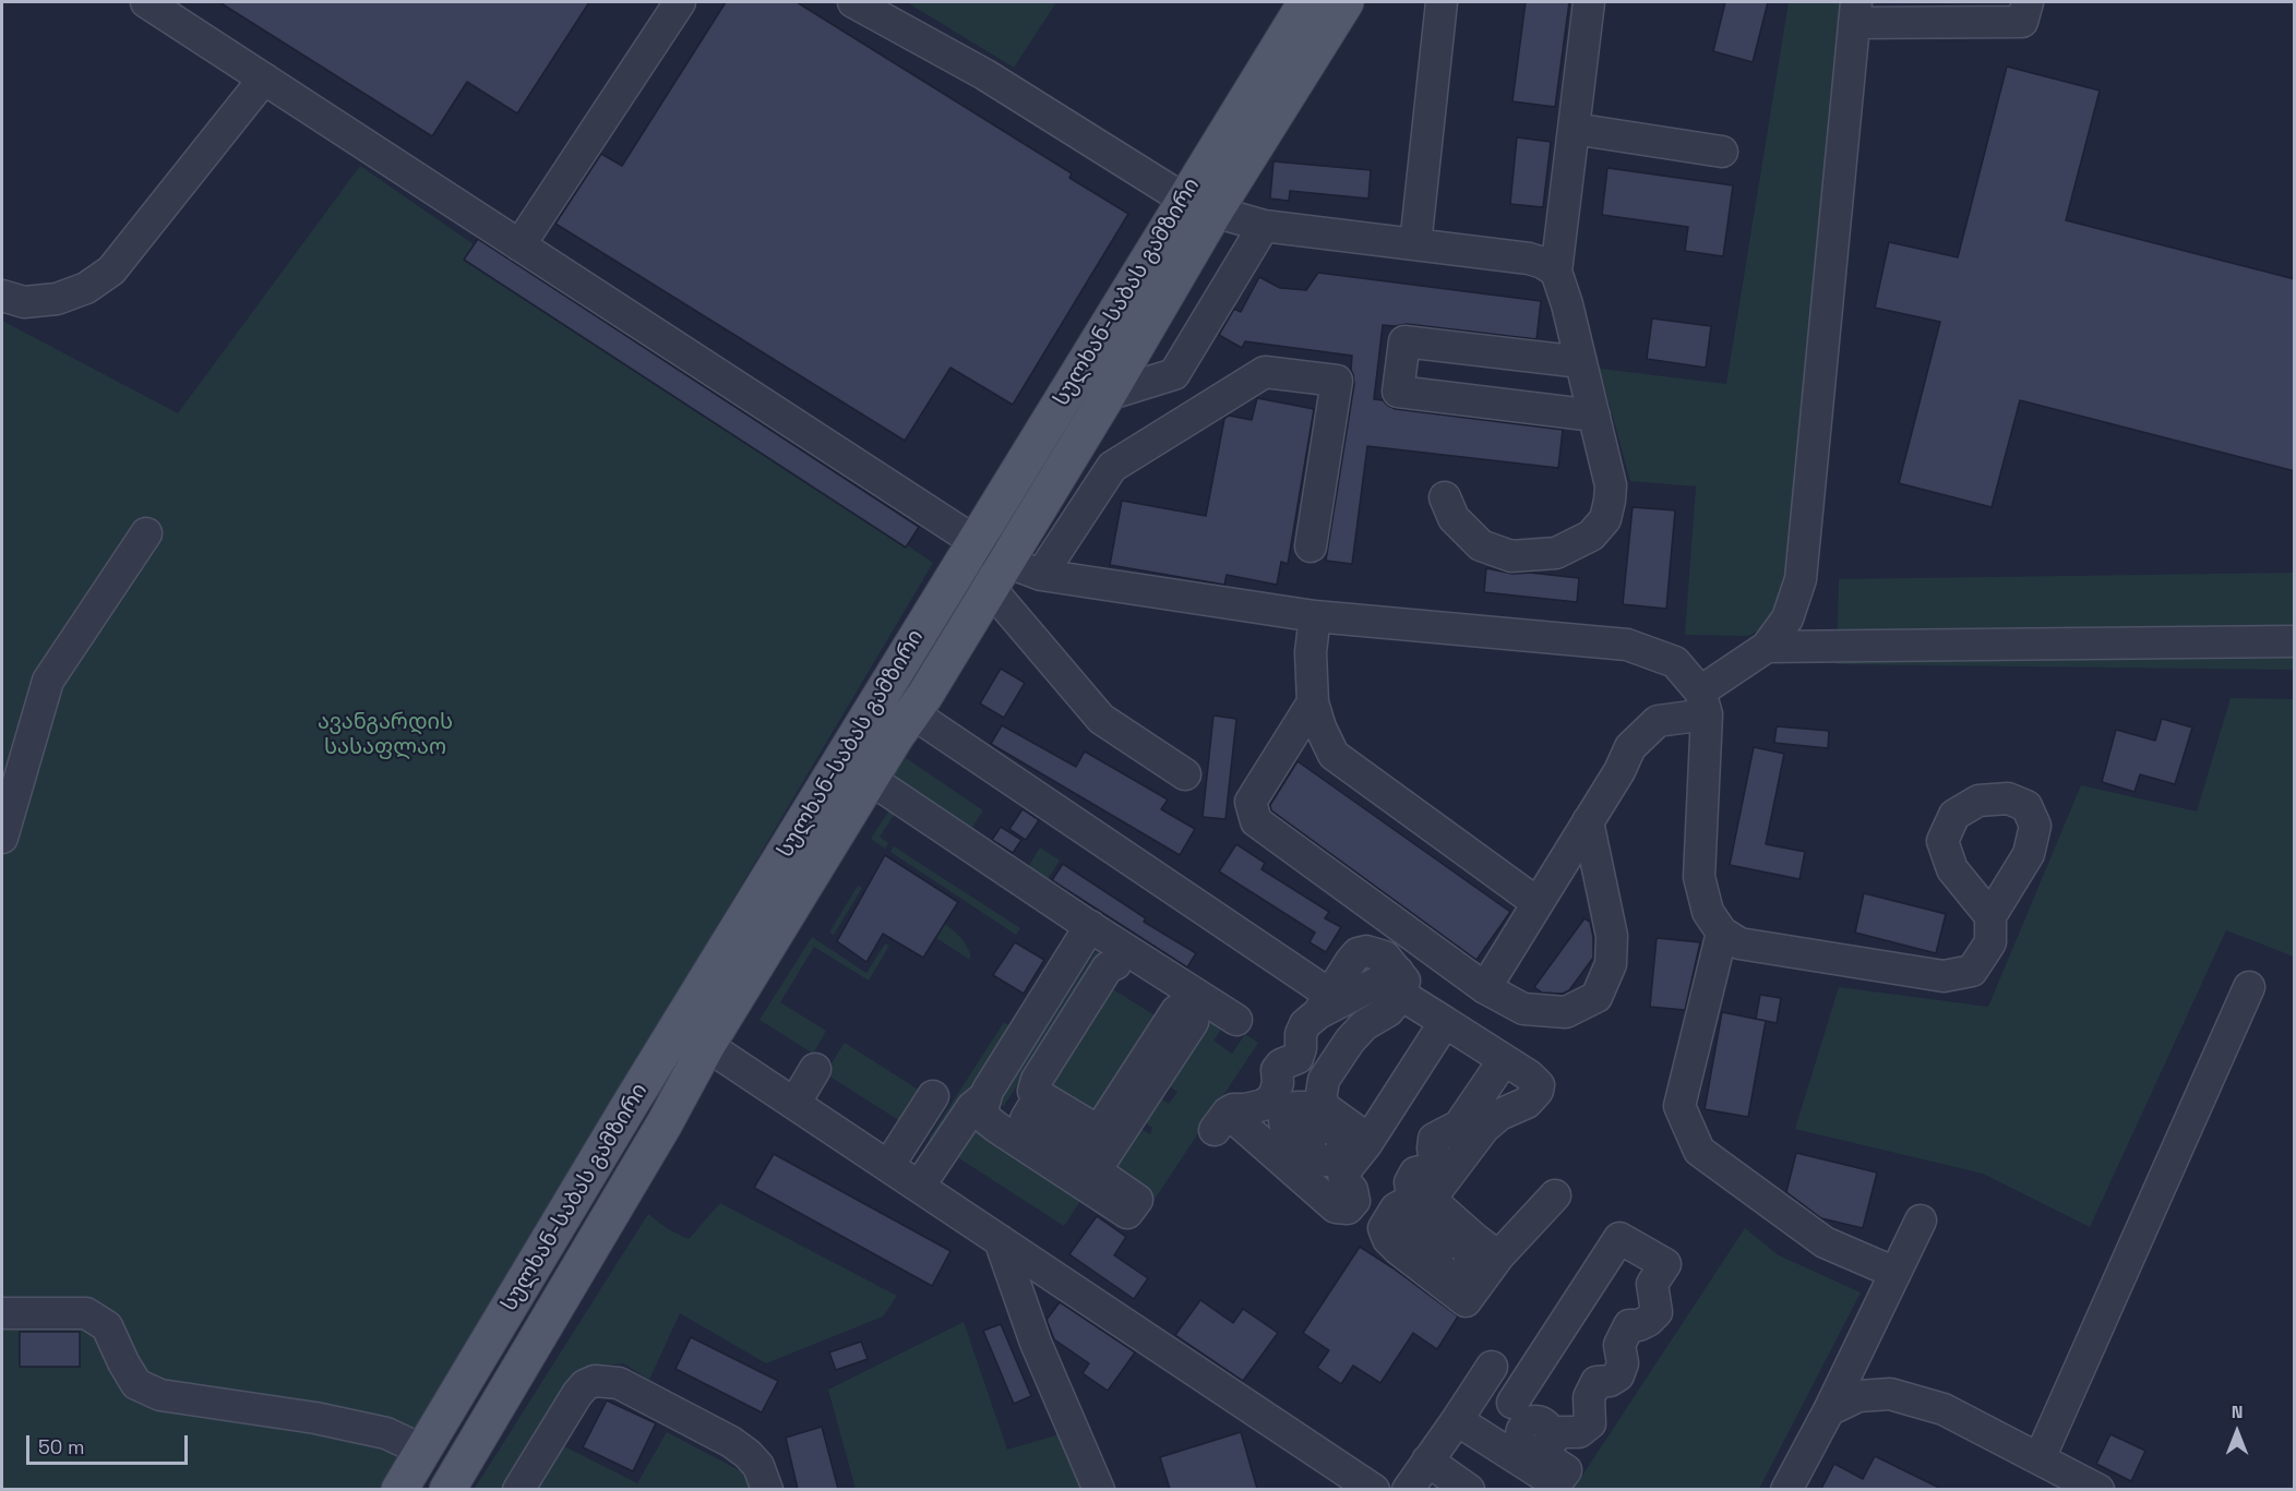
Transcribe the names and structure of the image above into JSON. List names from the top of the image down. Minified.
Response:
{"streets":{"main road":["სულხან-საბას გამზირი"]},"parks":["ავანგარდის სასაფლაო"],"scale_bar":"50 m","north":"top"}
